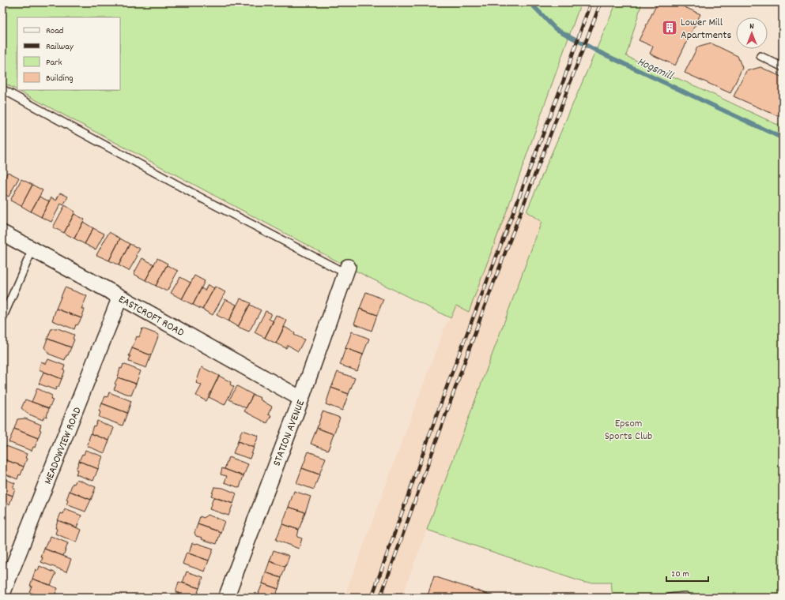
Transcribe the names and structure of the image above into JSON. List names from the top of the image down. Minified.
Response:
{"streets":{"street":["EASTCROFT ROAD","STATION AVENUE","MEADOWVIEW ROAD"]},"crossings":[["EASTCROFT ROAD","STATION AVENUE"],["EASTCROFT ROAD","MEADOWVIEW ROAD"]],"water":["Hogsmill"],"parks":["Epsom Sports Club"],"places":{"building":["Lower Mill Apartments"]},"legend":["Road","Railway","Park","Building"],"scale_bar":"20 m","north":"top"}
